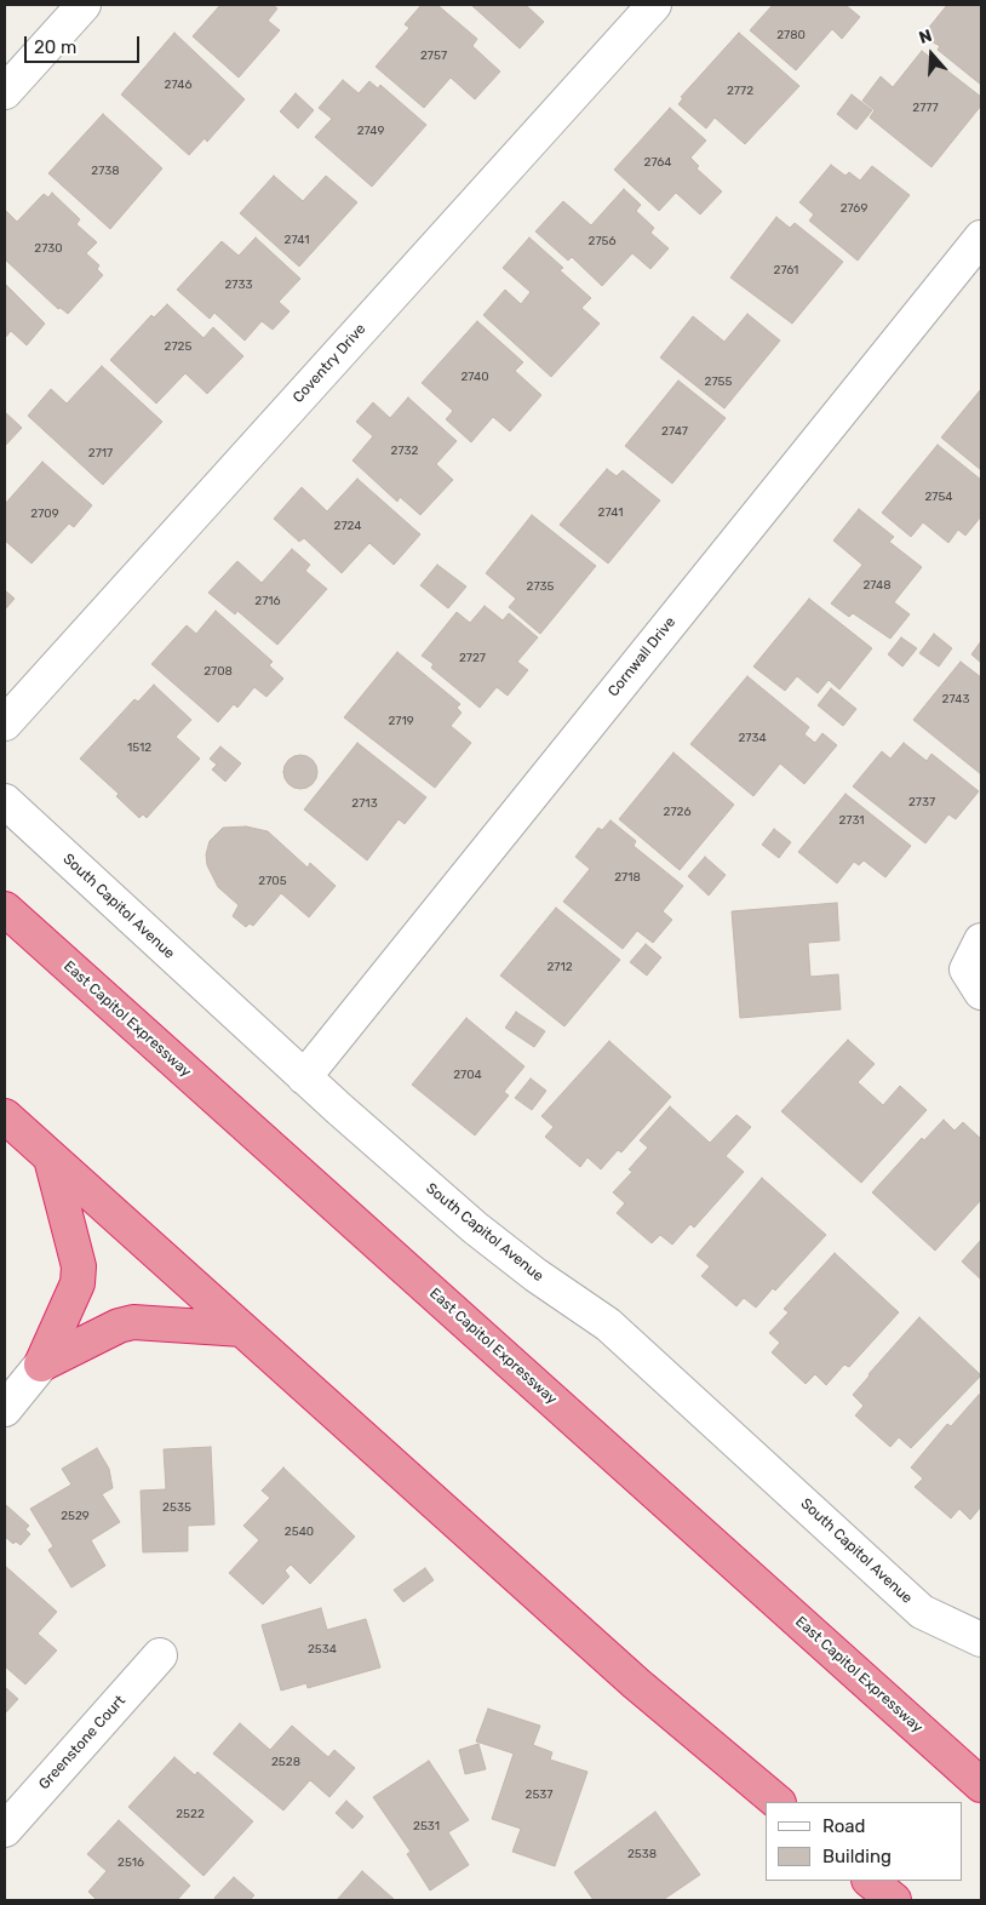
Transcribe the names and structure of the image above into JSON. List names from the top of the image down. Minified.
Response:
{"streets":{"highway":["East Capitol Expressway"],"street":["Coventry Drive","Cornwall Drive","South Capitol Avenue","Greenstone Court"]},"crossings":[["Cornwall Drive","South Capitol Avenue"]],"house_numbers":["2780","2757","2746","2772","2777","2749","2764","2738","2769","2741","2756","2730","2761","2733","2725","2740","2755","2747","2732","2717","2754","2741","2709","2724","2748","2735","2716","2727","2708","2743","2719","2734","1512","2737","2713","2726","2731","2718","2705","2712","2704","2535","2529","2540","2534","2528","2537","2522","2531","2538","2516"],"legend":["Road","Building"],"scale_bar":"20 m","north":"top"}
